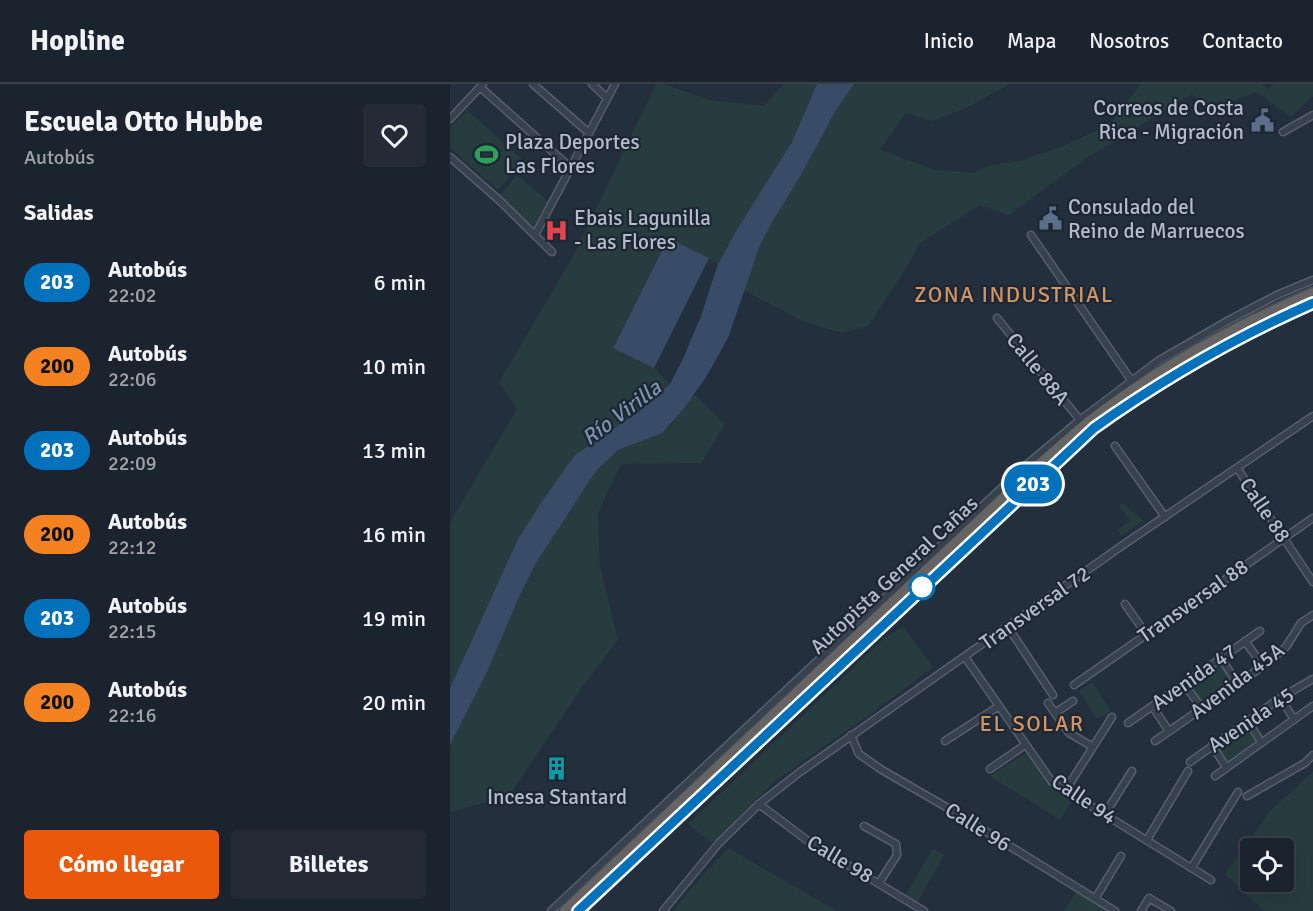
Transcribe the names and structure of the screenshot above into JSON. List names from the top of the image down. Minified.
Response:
{"streets":{"highway":["Autopista General Cañas"],"street":["Calle 88A","Calle 88","Transversal 88","Transversal 72","Avenida 47","Avenida 45A","Avenida 45","Calle 94","Calle 96","Calle 98"]},"crossings":[["Calle 88","Transversal 88"],["Calle 88","Transversal 72"],["Transversal 72","Calle 94"],["Transversal 72","Calle 96"],["Transversal 72","Calle 98"]],"districts":["ZONA INDUSTRIAL","EL SOLAR"],"water":["Río Virilla"],"places":{"public building":["Correos de Costa Rica - Migración","Consulado del Reino de Marruecos"],"sports":["Plaza Deportes Las Flores"],"hospital":["Ebais Lagunilla - Las Flores"],"building":["Incesa Stantard"]},"lines":["bus line 203"],"page":{"header":"Hopline","nav":["Inicio","Mapa","Nosotros","Contacto"],"heading":[["Escuela Otto Hubbe","Autobús"],"Salidas"],"on_map":"203","list":[{"mark":"203","name":"Autobús","note":"22:02","value":"6 min"},{"mark":"200","name":"Autobús","note":"22:06","value":"10 min"},{"mark":"203","name":"Autobús","note":"22:09","value":"13 min"},{"mark":"200","name":"Autobús","note":"22:12","value":"16 min"},{"mark":"203","name":"Autobús","note":"22:15","value":"19 min"},{"mark":"200","name":"Autobús","note":"22:16","value":"20 min"}],"buttons":["Cómo llegar","Billetes"]}}
